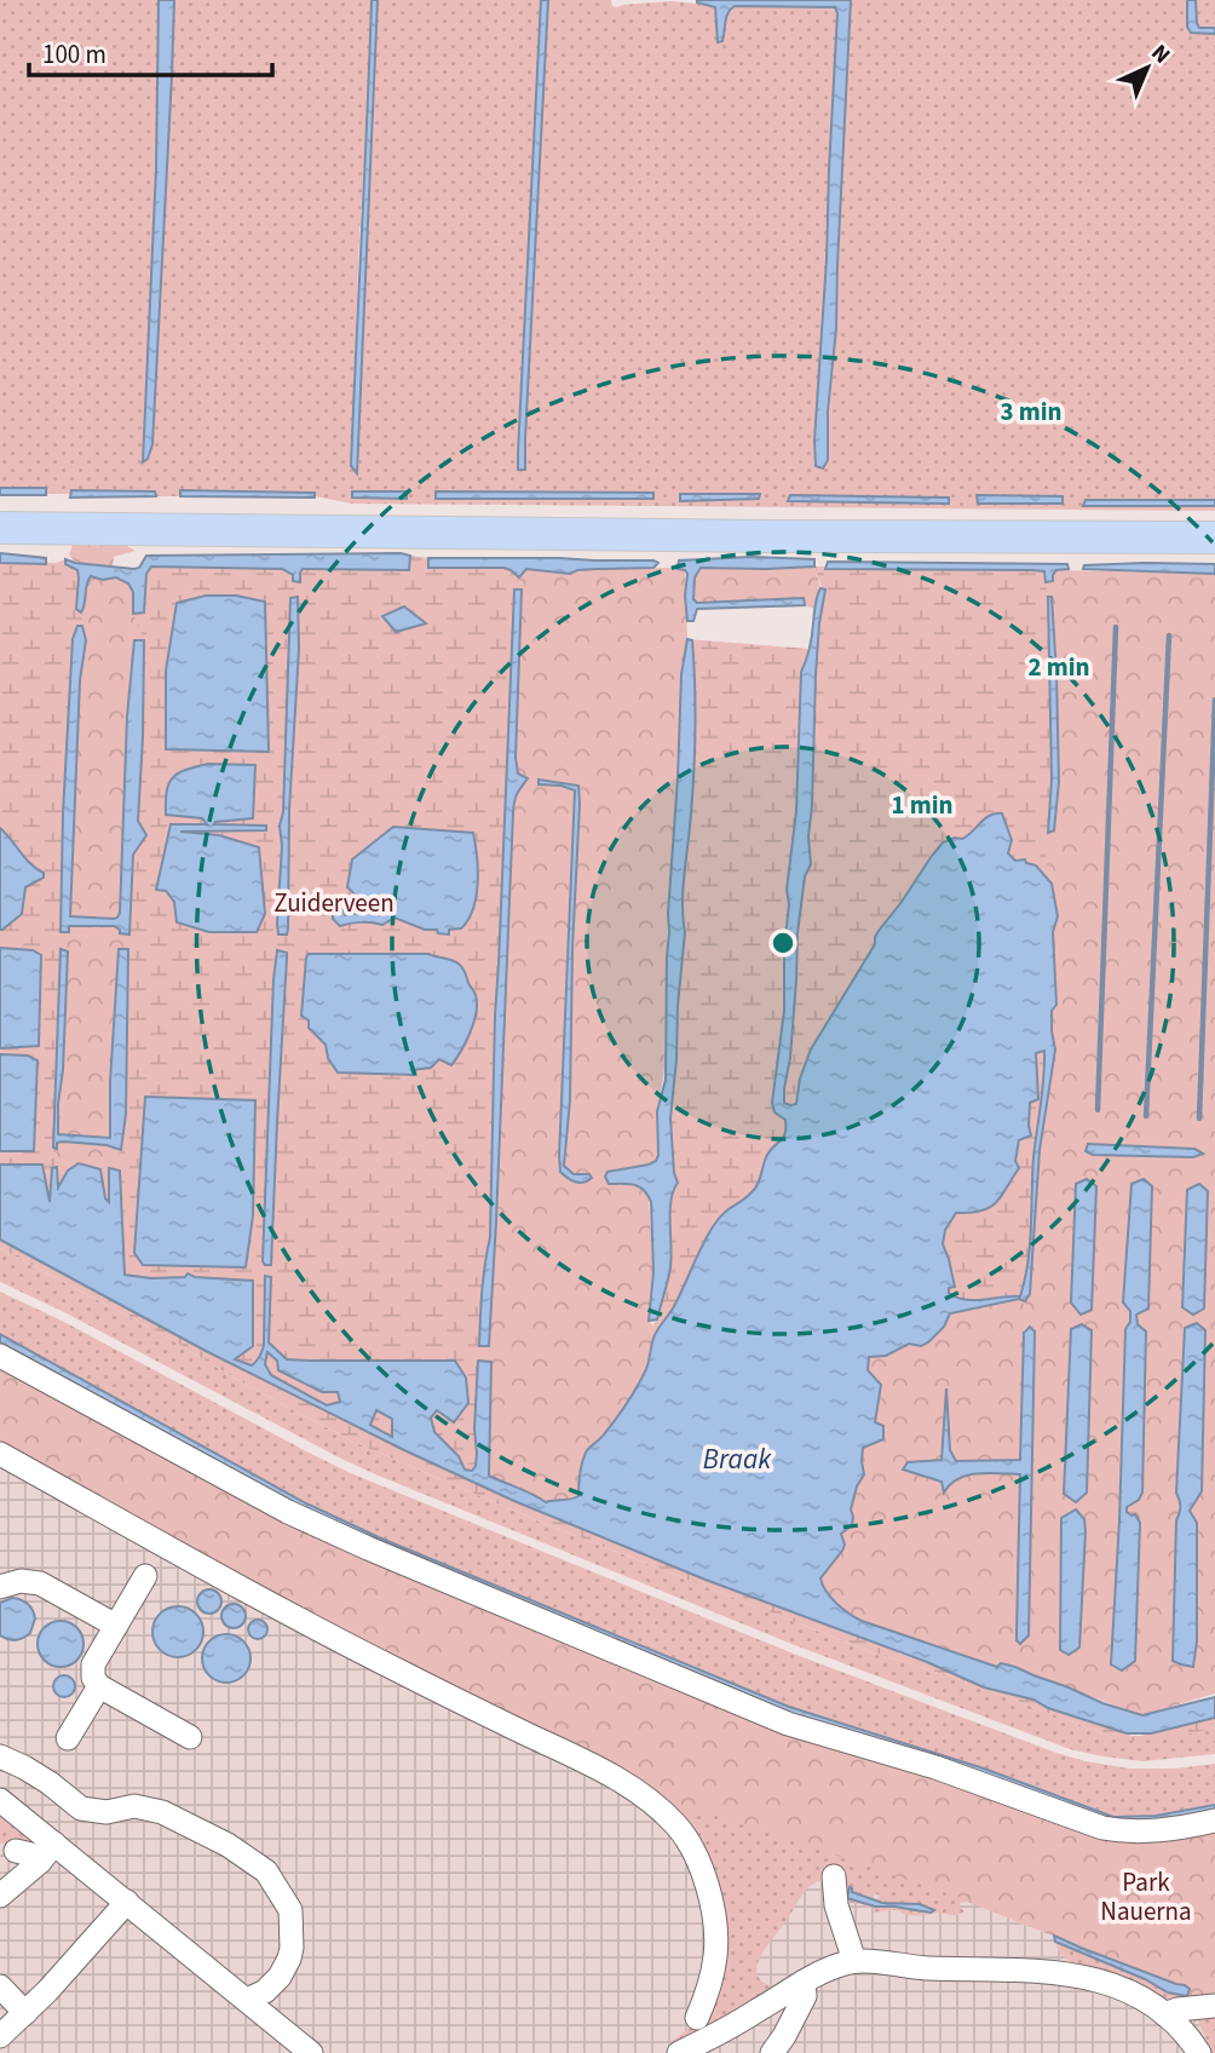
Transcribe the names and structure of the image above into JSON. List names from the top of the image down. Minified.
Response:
{"water":["Braak"],"parks":["Zuiderveen","Park Nauerna"],"scale_bar":"100 m","north":"top right","rings":["3 min","2 min","1 min"]}
